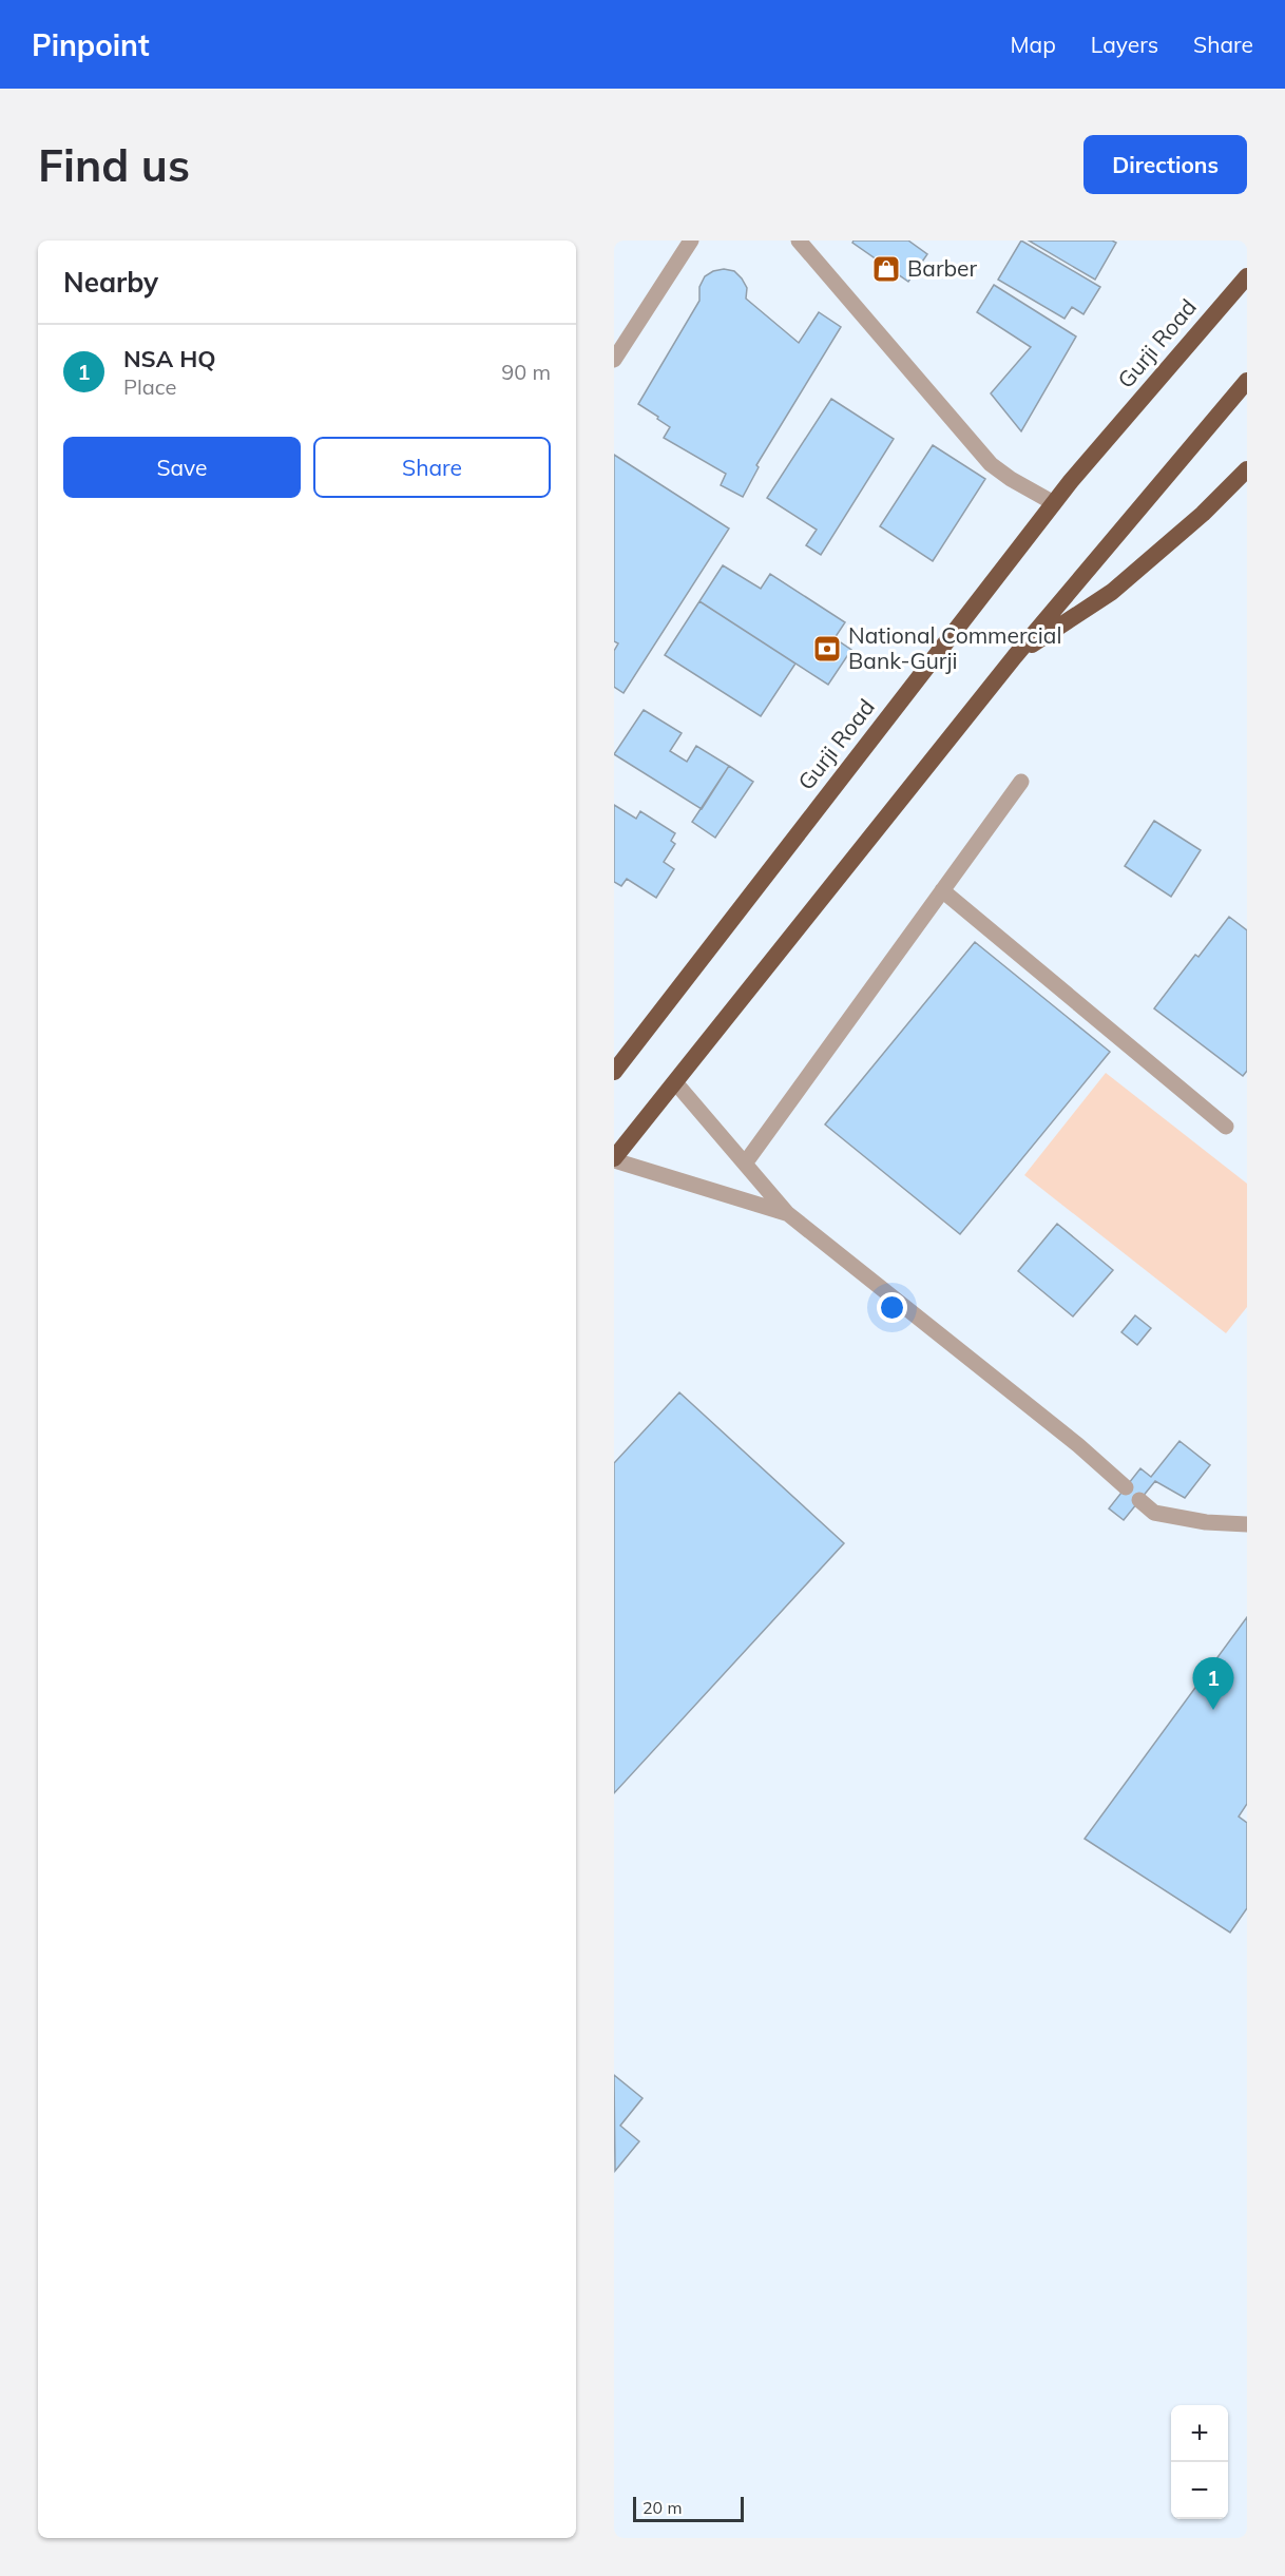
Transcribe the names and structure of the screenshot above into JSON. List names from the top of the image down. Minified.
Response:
{"streets":{"highway":["Gurji Road"]},"places":{"shop":["Barber"],"bank":["National Commercial Bank-Gurji"]},"scale_bar":"20 m","page":{"header":"Pinpoint","nav":["Map","Layers","Share"],"buttons":["Directions",["Save","Share"]],"title":"Find us","heading":"Nearby","list":[{"mark":"1","name":"NSA HQ","note":"Place","value":"90 m"}],"pins":"1","map_buttons":["+","−"],"scale":"20 m"}}
